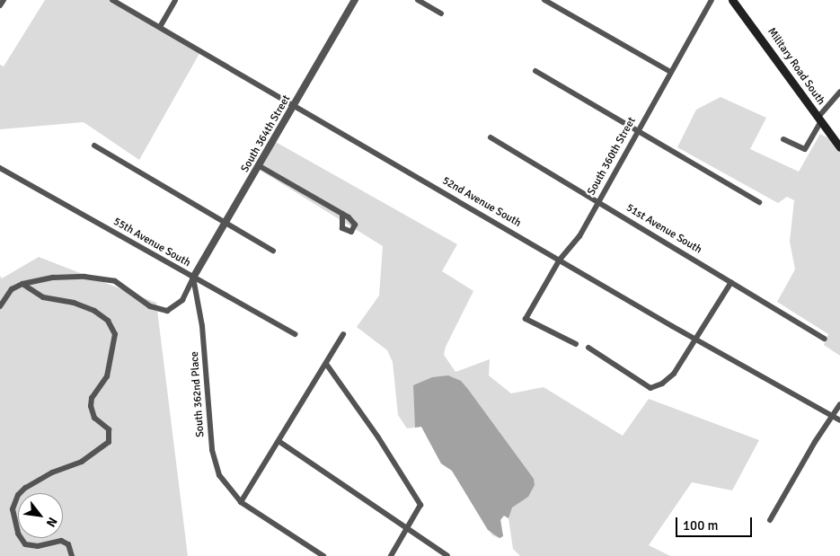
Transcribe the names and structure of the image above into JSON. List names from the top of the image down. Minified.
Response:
{"streets":{"main road":["Military Road South"],"street":["South 364th Street","South 360th Street","52nd Avenue South","51st Avenue South","55th Avenue South","South 362nd Place"]},"crossings":[["South 364th Street","52nd Avenue South"],["South 364th Street","55th Avenue South"],["South 364th Street","South 362nd Place"],["South 360th Street","52nd Avenue South"],["South 360th Street","51st Avenue South"],["55th Avenue South","South 362nd Place"]],"scale_bar":"100 m","north":"bottom right"}
